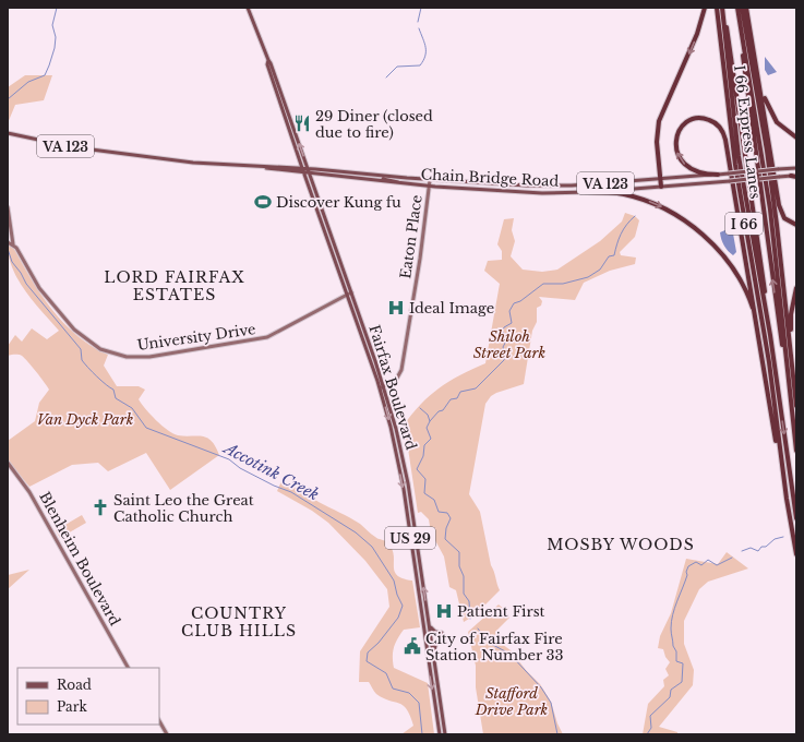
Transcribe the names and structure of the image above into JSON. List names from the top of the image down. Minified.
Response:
{"streets":{"highway":["I 66 Express Lanes","I 66"],"main road":["VA 123","Chain Bridge Road","Fairfax Boulevard","US 29"],"street":["Eaton Place","University Drive","Blenheim Boulevard"]},"crossings":[["Chain Bridge Road","Eaton Place"],["Chain Bridge Road","Fairfax Boulevard"],["Eaton Place","Fairfax Boulevard"],["University Drive","Fairfax Boulevard"]],"districts":["LORD FAIRFAX ESTATES","MOSBY WOODS","COUNTRY CLUB HILLS"],"water":["Accotink Creek"],"parks":["Shiloh Street Park","Van Dyck Park","Stafford Drive Park"],"places":{"restaurant":["29 Diner (closed due to fire)"],"sports":["Discover Kung fu"],"hospital":["Ideal Image","Patient First"],"church":["Saint Leo the Great Catholic Church"],"public building":["City of Fairfax Fire Station Number 33"]},"legend":["Road","Park"]}
